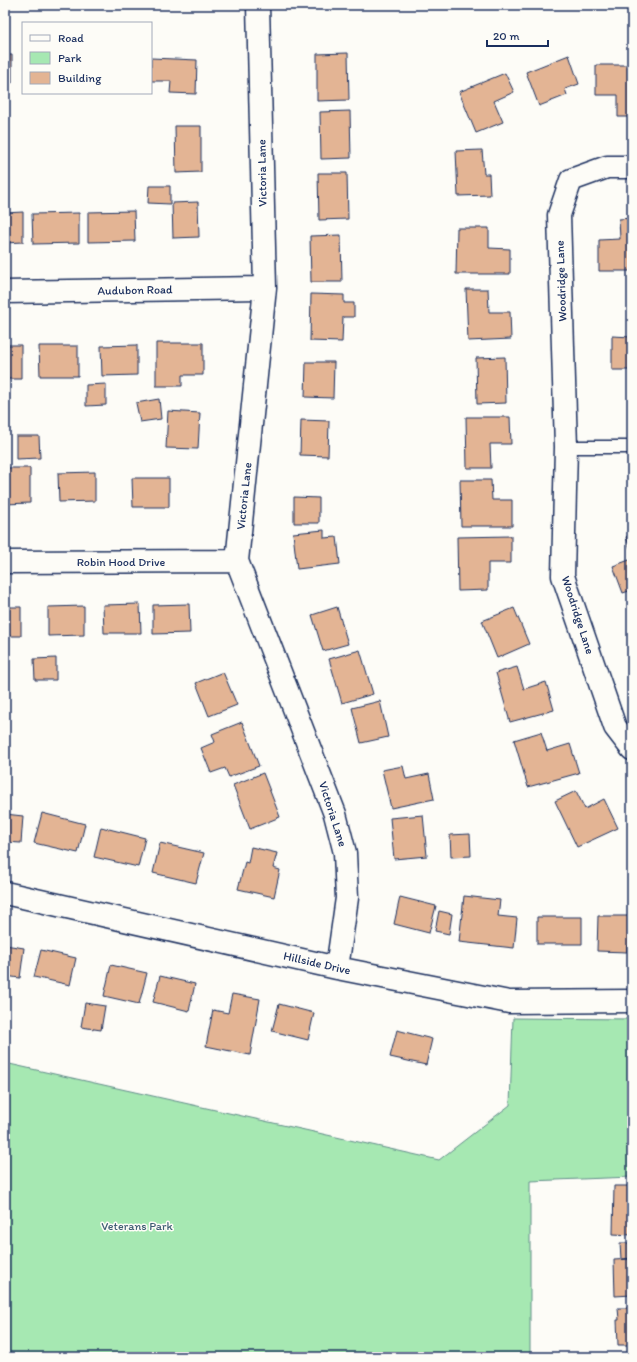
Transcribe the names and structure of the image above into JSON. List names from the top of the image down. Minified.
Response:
{"streets":{"street":["Victoria Lane","Woodridge Lane","Audubon Road","Robin Hood Drive","Hillside Drive"]},"crossings":[["Victoria Lane","Audubon Road"],["Victoria Lane","Robin Hood Drive"],["Victoria Lane","Hillside Drive"]],"parks":["Veterans Park"],"legend":["Road","Park","Building"],"scale_bar":"20 m"}
